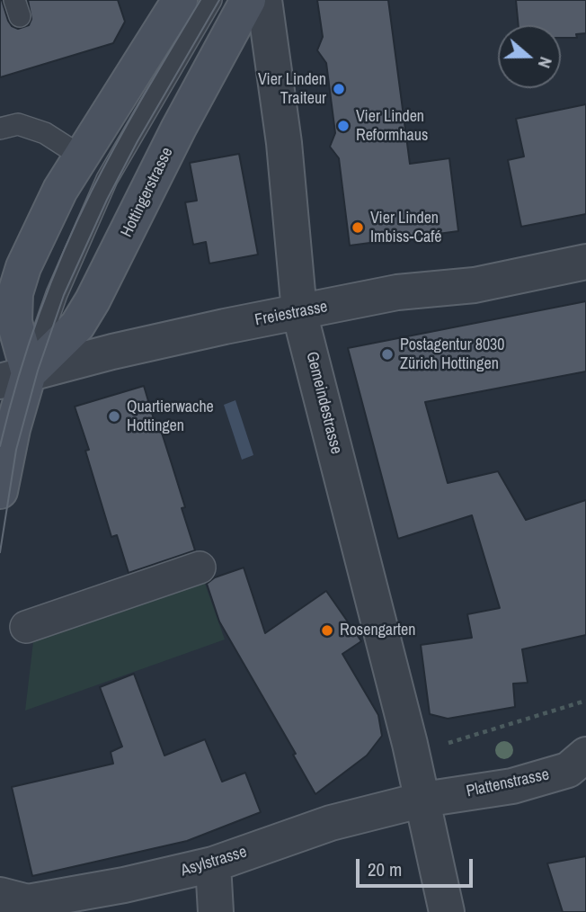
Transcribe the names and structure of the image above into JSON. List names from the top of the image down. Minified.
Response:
{"streets":{"main road":["Hottingerstrasse"],"street":["Freiestrasse","Gemeindestrasse","Plattenstrasse","Asylstrasse"]},"crossings":[["Hottingerstrasse","Freiestrasse"],["Freiestrasse","Gemeindestrasse"],["Gemeindestrasse","Plattenstrasse"],["Gemeindestrasse","Asylstrasse"],["Plattenstrasse","Asylstrasse"]],"places":["Vier Linden Traiteur","Vier Linden Reformhaus","Vier Linden Imbiss-Café","Postagentur 8030 Zürich Hottingen","Quartierwache Hottingen","Rosengarten"],"scale_bar":"20 m","north":"right"}
